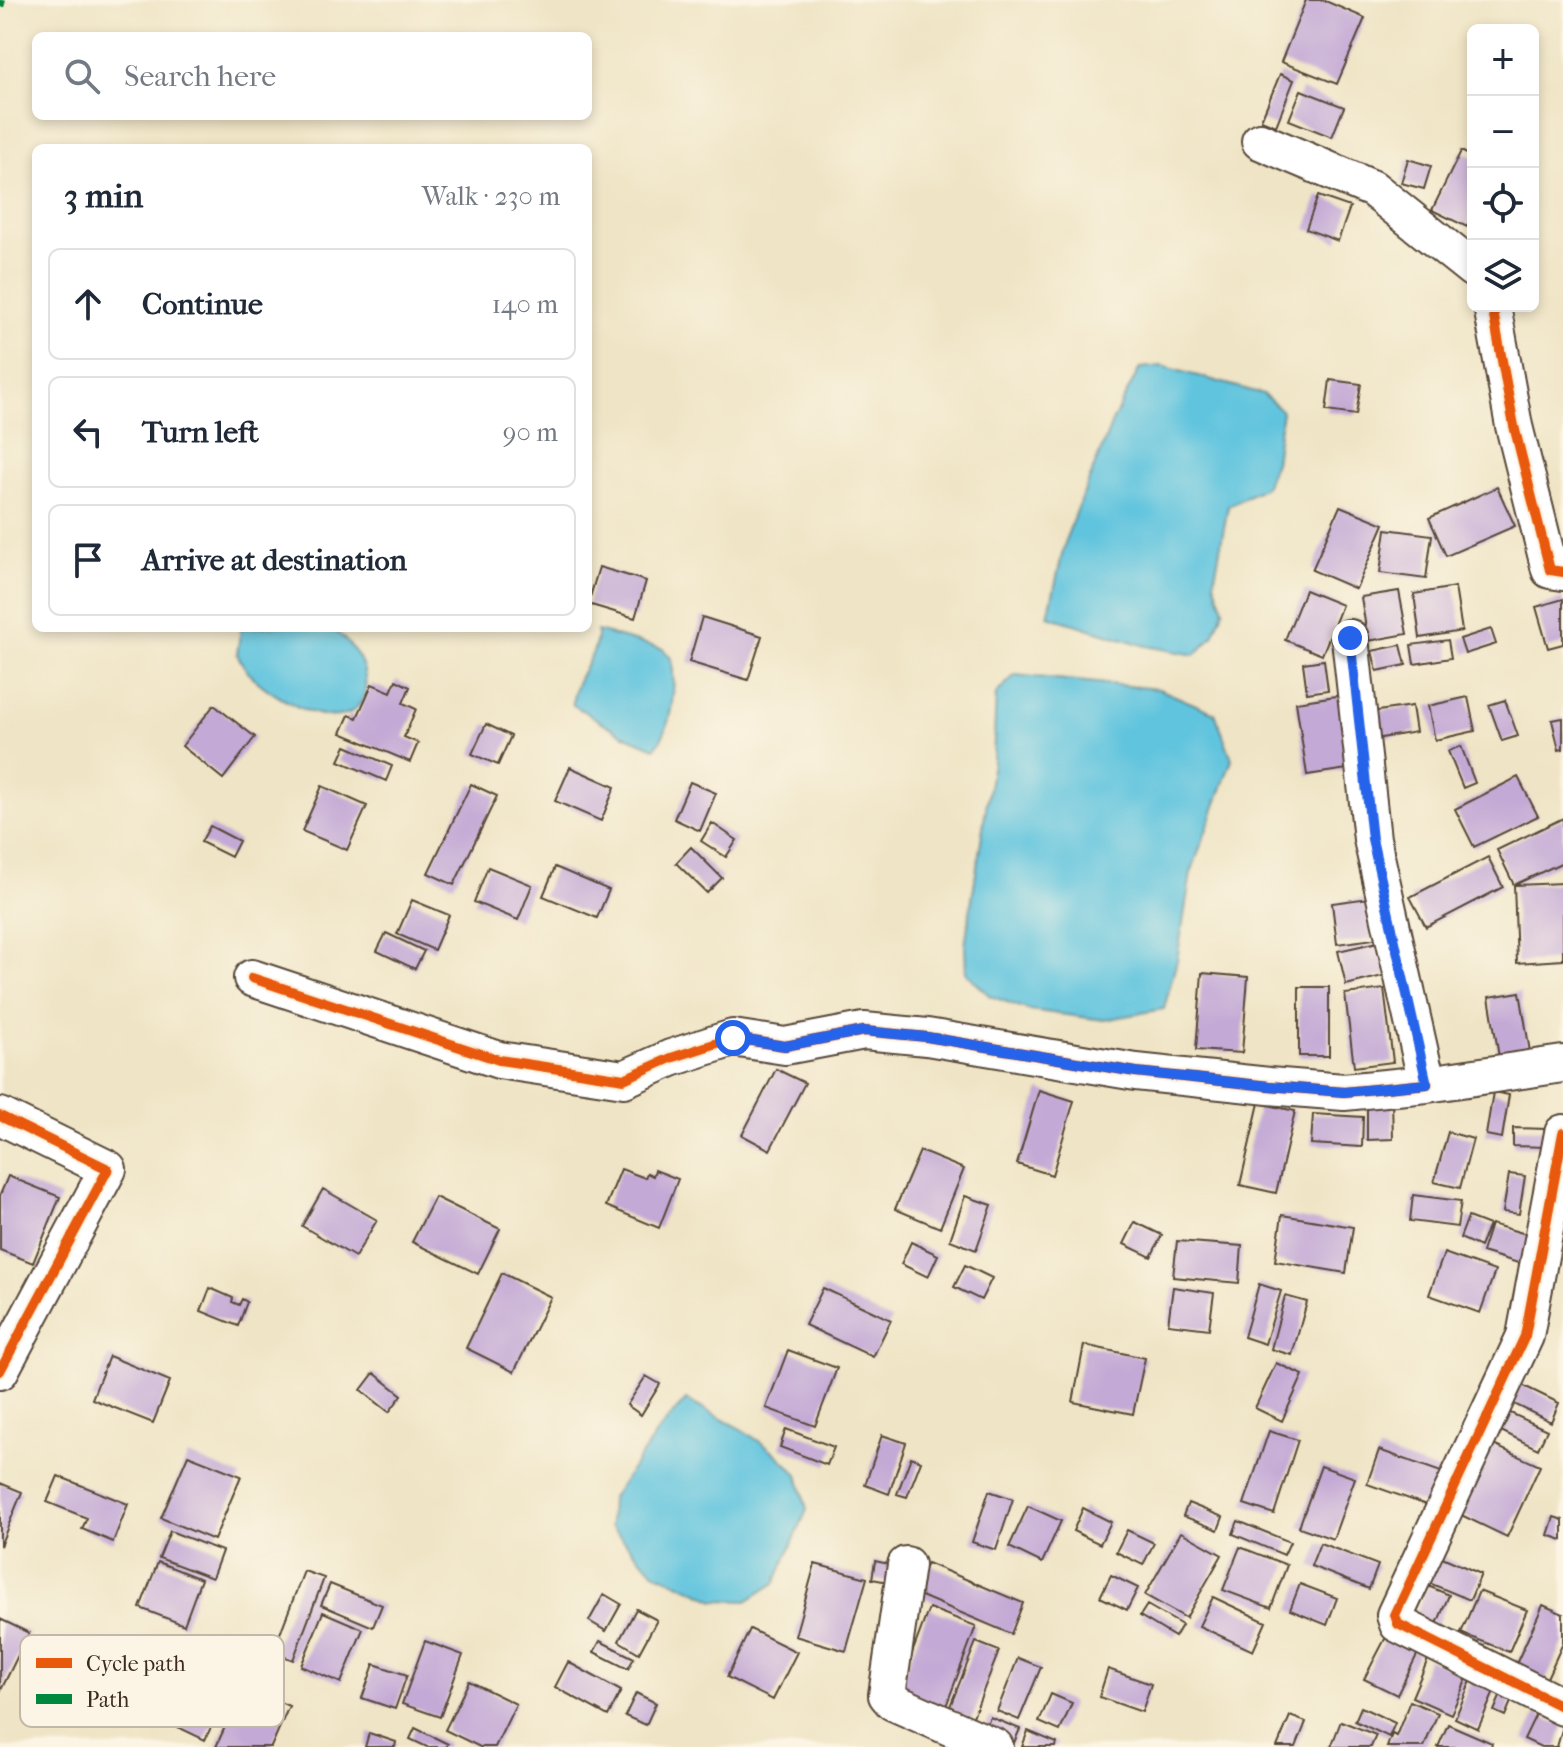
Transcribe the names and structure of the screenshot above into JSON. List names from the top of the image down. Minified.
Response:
{"legend":["Cycle path","Path"],"page":{"map_buttons":["+","−"],"search":"Search here","heading":["3 min","Walk · 230 m"],"list":[["Continue","140 m"],["Turn left","90 m"],"Arrive at destination"]}}
